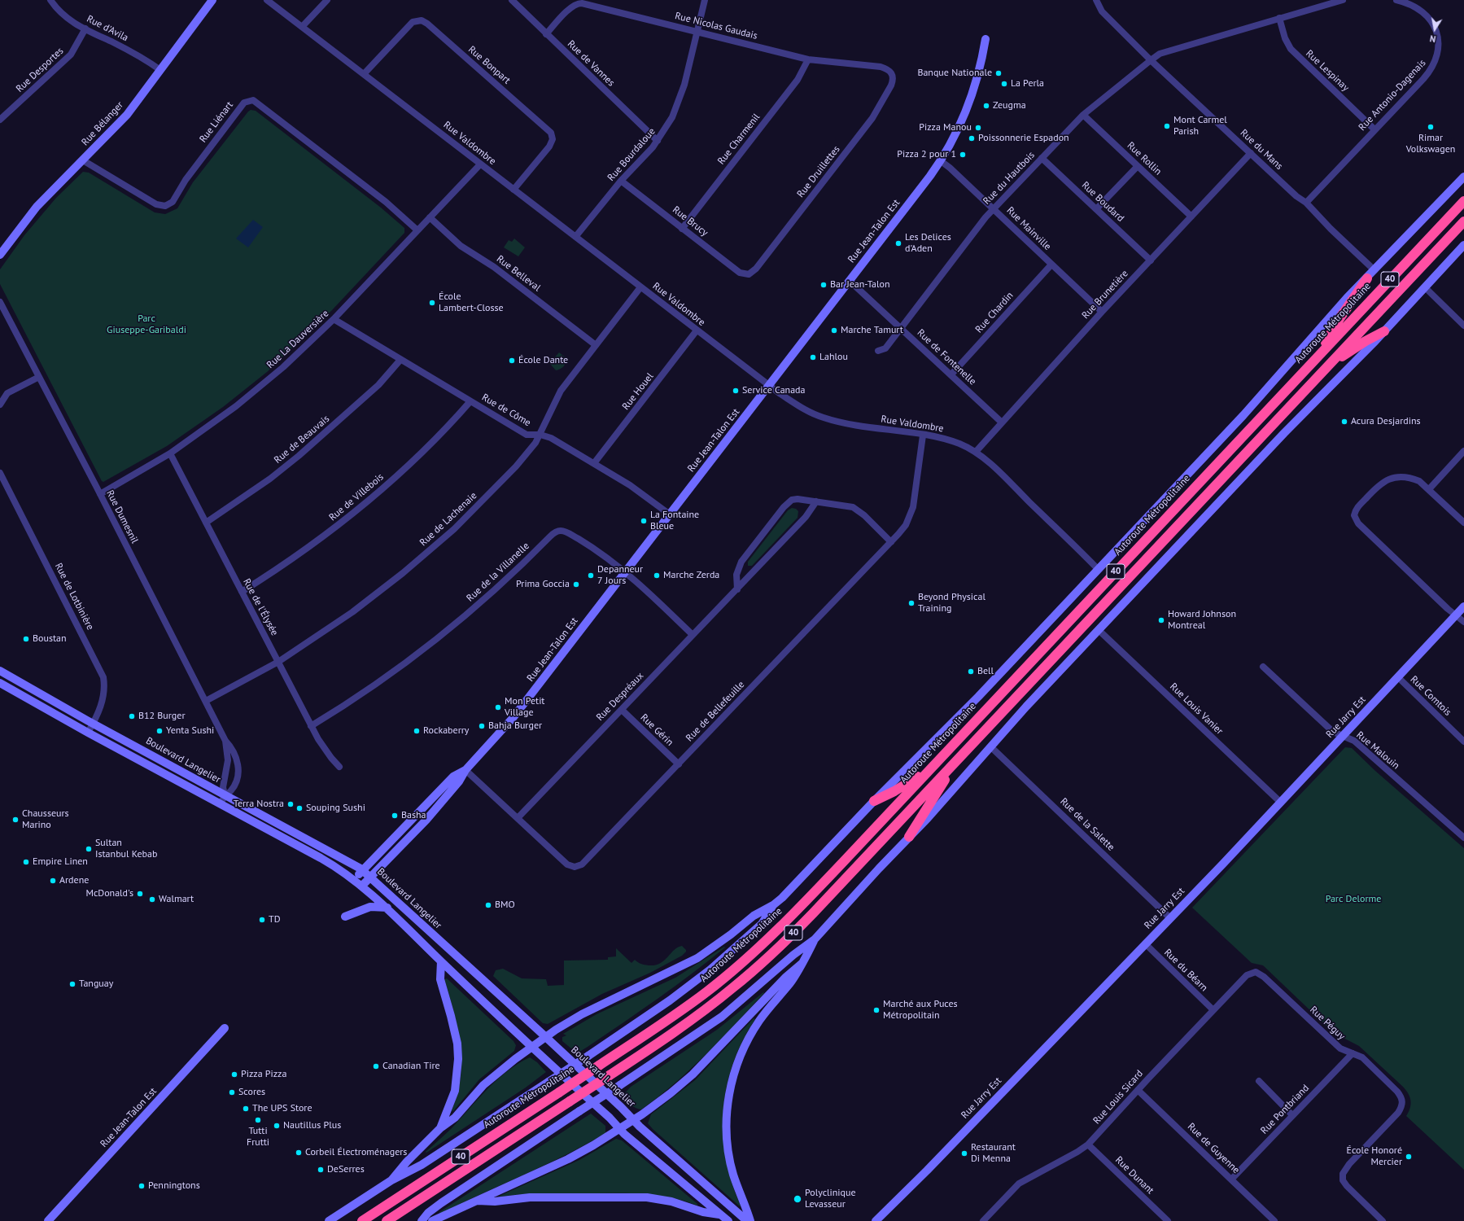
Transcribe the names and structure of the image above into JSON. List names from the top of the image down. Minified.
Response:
{"streets":{"highway":["40","Autoroute Métropolitaine"],"main road":["Rue Bélanger","Rue Jean-Talon Est","Rue Jarry Est","Boulevard Langelier"],"street":["Rue Nicolas Gaudais","Rue d'Avila","Rue de Vannes","Rue Bonpart","Rue Desportes","Rue Lespinay","Rue Antonio-Dagenais","Rue Liénart","Rue Charmenil","Rue Valdombre","Rue du Mans","Rue Bourdaloue","Rue Rollin","Rue Druillettes","Rue du Hautbois","Rue Boudard","Rue Brucy","Rue Mainville","Rue Belleval","Rue Brunetière","Rue Chardin","Rue La Dauversière","Rue de Fontenelle","Rue Houel","Rue de Côme","Rue de Beauvais","Rue de Villebois","Rue Dumesnil","Rue de Lachenaie","Rue de la Villanelle","Rue de Lotbinière","Rue de l'Élysée","Rue Comtois","Rue Despréaux","Rue Louis Vanier","Rue de Bellefeuille","Rue Gérin","Rue Malouin","Rue de la Salette","Rue du Béarn","Rue Péguy","Rue Louis Sicard","Rue Pontbriand","Rue de Guyenne","Rue Dunant"]},"crossings":[["Rue Nicolas Gaudais","Rue de Vannes"],["Rue Nicolas Gaudais","Rue Charmenil"],["Rue Nicolas Gaudais","Rue Bourdaloue"],["Rue Nicolas Gaudais","Rue Druillettes"],["Rue d'Avila","Rue Desportes"],["Rue d'Avila","Rue Bélanger"],["Rue de Vannes","Rue Bourdaloue"],["Rue Bonpart","Rue Valdombre"],["Rue Lespinay","Rue Antonio-Dagenais"],["Rue Antonio-Dagenais","Rue du Mans"],["Rue Liénart","Rue Bélanger"],["Rue Liénart","Rue La Dauversière"],["Rue Charmenil","Rue Brucy"],["Rue Valdombre","Rue Bourdaloue"],["Rue Valdombre","Rue Jean-Talon Est"],["Rue Valdombre","Rue Brunetière"],["Rue Valdombre","Rue La Dauversière"],["Rue Valdombre","Rue Houel"],["Rue Valdombre","Rue de Lachenaie"],["Rue Valdombre","Rue de Bellefeuille"],["Rue du Mans","Rue du Hautbois"],["Rue du Mans","Rue Brunetière"],["Rue Bourdaloue","Rue Brucy"],["Rue Rollin","Rue du Hautbois"],["Rue Rollin","Rue Brunetière"],["Rue Druillettes","Rue Brucy"],["Rue du Hautbois","Rue Boudard"],["Rue du Hautbois","Rue Mainville"],["Rue du Hautbois","Rue de Fontenelle"],["Rue Boudard","Rue Brunetière"],["Rue Mainville","Rue Jean-Talon Est"],["Rue Mainville","Rue Brunetière"],["Rue Mainville","Rue Chardin"],["Rue Jean-Talon Est","Rue de Fontenelle"],["Rue Jean-Talon Est","Rue de Côme"],["Rue Jean-Talon Est","Rue de la Villanelle"],["Rue Jean-Talon Est","Rue de Bellefeuille"],["Rue Jean-Talon Est","Boulevard Langelier"],["Rue Belleval","Rue La Dauversière"],["Rue Belleval","Rue de Lachenaie"],["Rue Brunetière","Rue de Fontenelle"],["Rue Chardin","Rue de Fontenelle"],["Rue La Dauversière","Rue de Côme"],["Rue La Dauversière","Rue Dumesnil"],["Rue La Dauversière","Rue de l'Élysée"],["Rue Houel","Rue de Côme"],["Rue de Côme","Rue de Beauvais"],["Rue de Côme","Rue de Villebois"],["Rue de Côme","Rue de Lachenaie"],["Rue de Beauvais","Rue de l'Élysée"],["Rue de Villebois","Rue de l'Élysée"],["Rue Dumesnil","Rue de Lachenaie"],["Rue Dumesnil","Boulevard Langelier"],["Rue de Lachenaie","Rue de l'Élysée"],["Rue de la Villanelle","Rue de l'Élysée"],["Rue de la Villanelle","Rue Despréaux"],["Rue de Lotbinière","Boulevard Langelier"],["Rue Comtois","Rue Jarry Est"],["Rue Despréaux","Rue de Bellefeuille"],["Rue Despréaux","Rue Gérin"],["Rue Louis Vanier","Rue Jarry Est"],["Rue de Bellefeuille","Rue Gérin"],["Rue Jarry Est","Rue Malouin"],["Rue Jarry Est","Rue de la Salette"],["Rue Jarry Est","Rue du Béarn"],["Rue du Béarn","Rue Louis Sicard"],["Rue Péguy","Rue Louis Sicard"],["Rue Péguy","Rue Pontbriand"],["Rue Louis Sicard","Rue de Guyenne"],["Rue Louis Sicard","Rue Dunant"],["Rue Pontbriand","Rue de Guyenne"]],"parks":["Parc Giuseppe-Garibaldi","Parc Delorme"],"places":["Banque Nationale","La Perla","Zeugma","Mont Carmel Parish","Rimar Volkswagen","Pizza Manou","Poissonnerie Espadon","Pizza 2 pour 1","Les Delices d'Aden","Bar Jean-Talon","École Lambert-Closse","Marche Tamurt","Lahlou","École Dante","Service Canada","Acura Desjardins","La Fontaine Bleue","Depanneur 7 Jours","Marche Zerda","Prima Goccia","Beyond Physical Training","Howard Johnson Montreal","Boustan","Bell","Mon Petit Village","B12 Burger","Bahja Burger","Yenta Sushi","Rockaberry","Terra Nostra","Souping Sushi","Basha","Chausseurs Marino","Sultan Istanbul Kebab","Empire Linen","Ardene","McDonald's","Walmart","BMO","TD","Tanguay","Marché aux Puces Métropolitain","Canadian Tire","Pizza Pizza","Scores","The UPS Store","Tutti Frutti","Nautillus Plus","Corbeil Électroménagers","Restaurant Di Menna","École Honoré Mercier","DeSerres","Penningtons","Polyclinique Levasseur"],"north":"bottom"}
